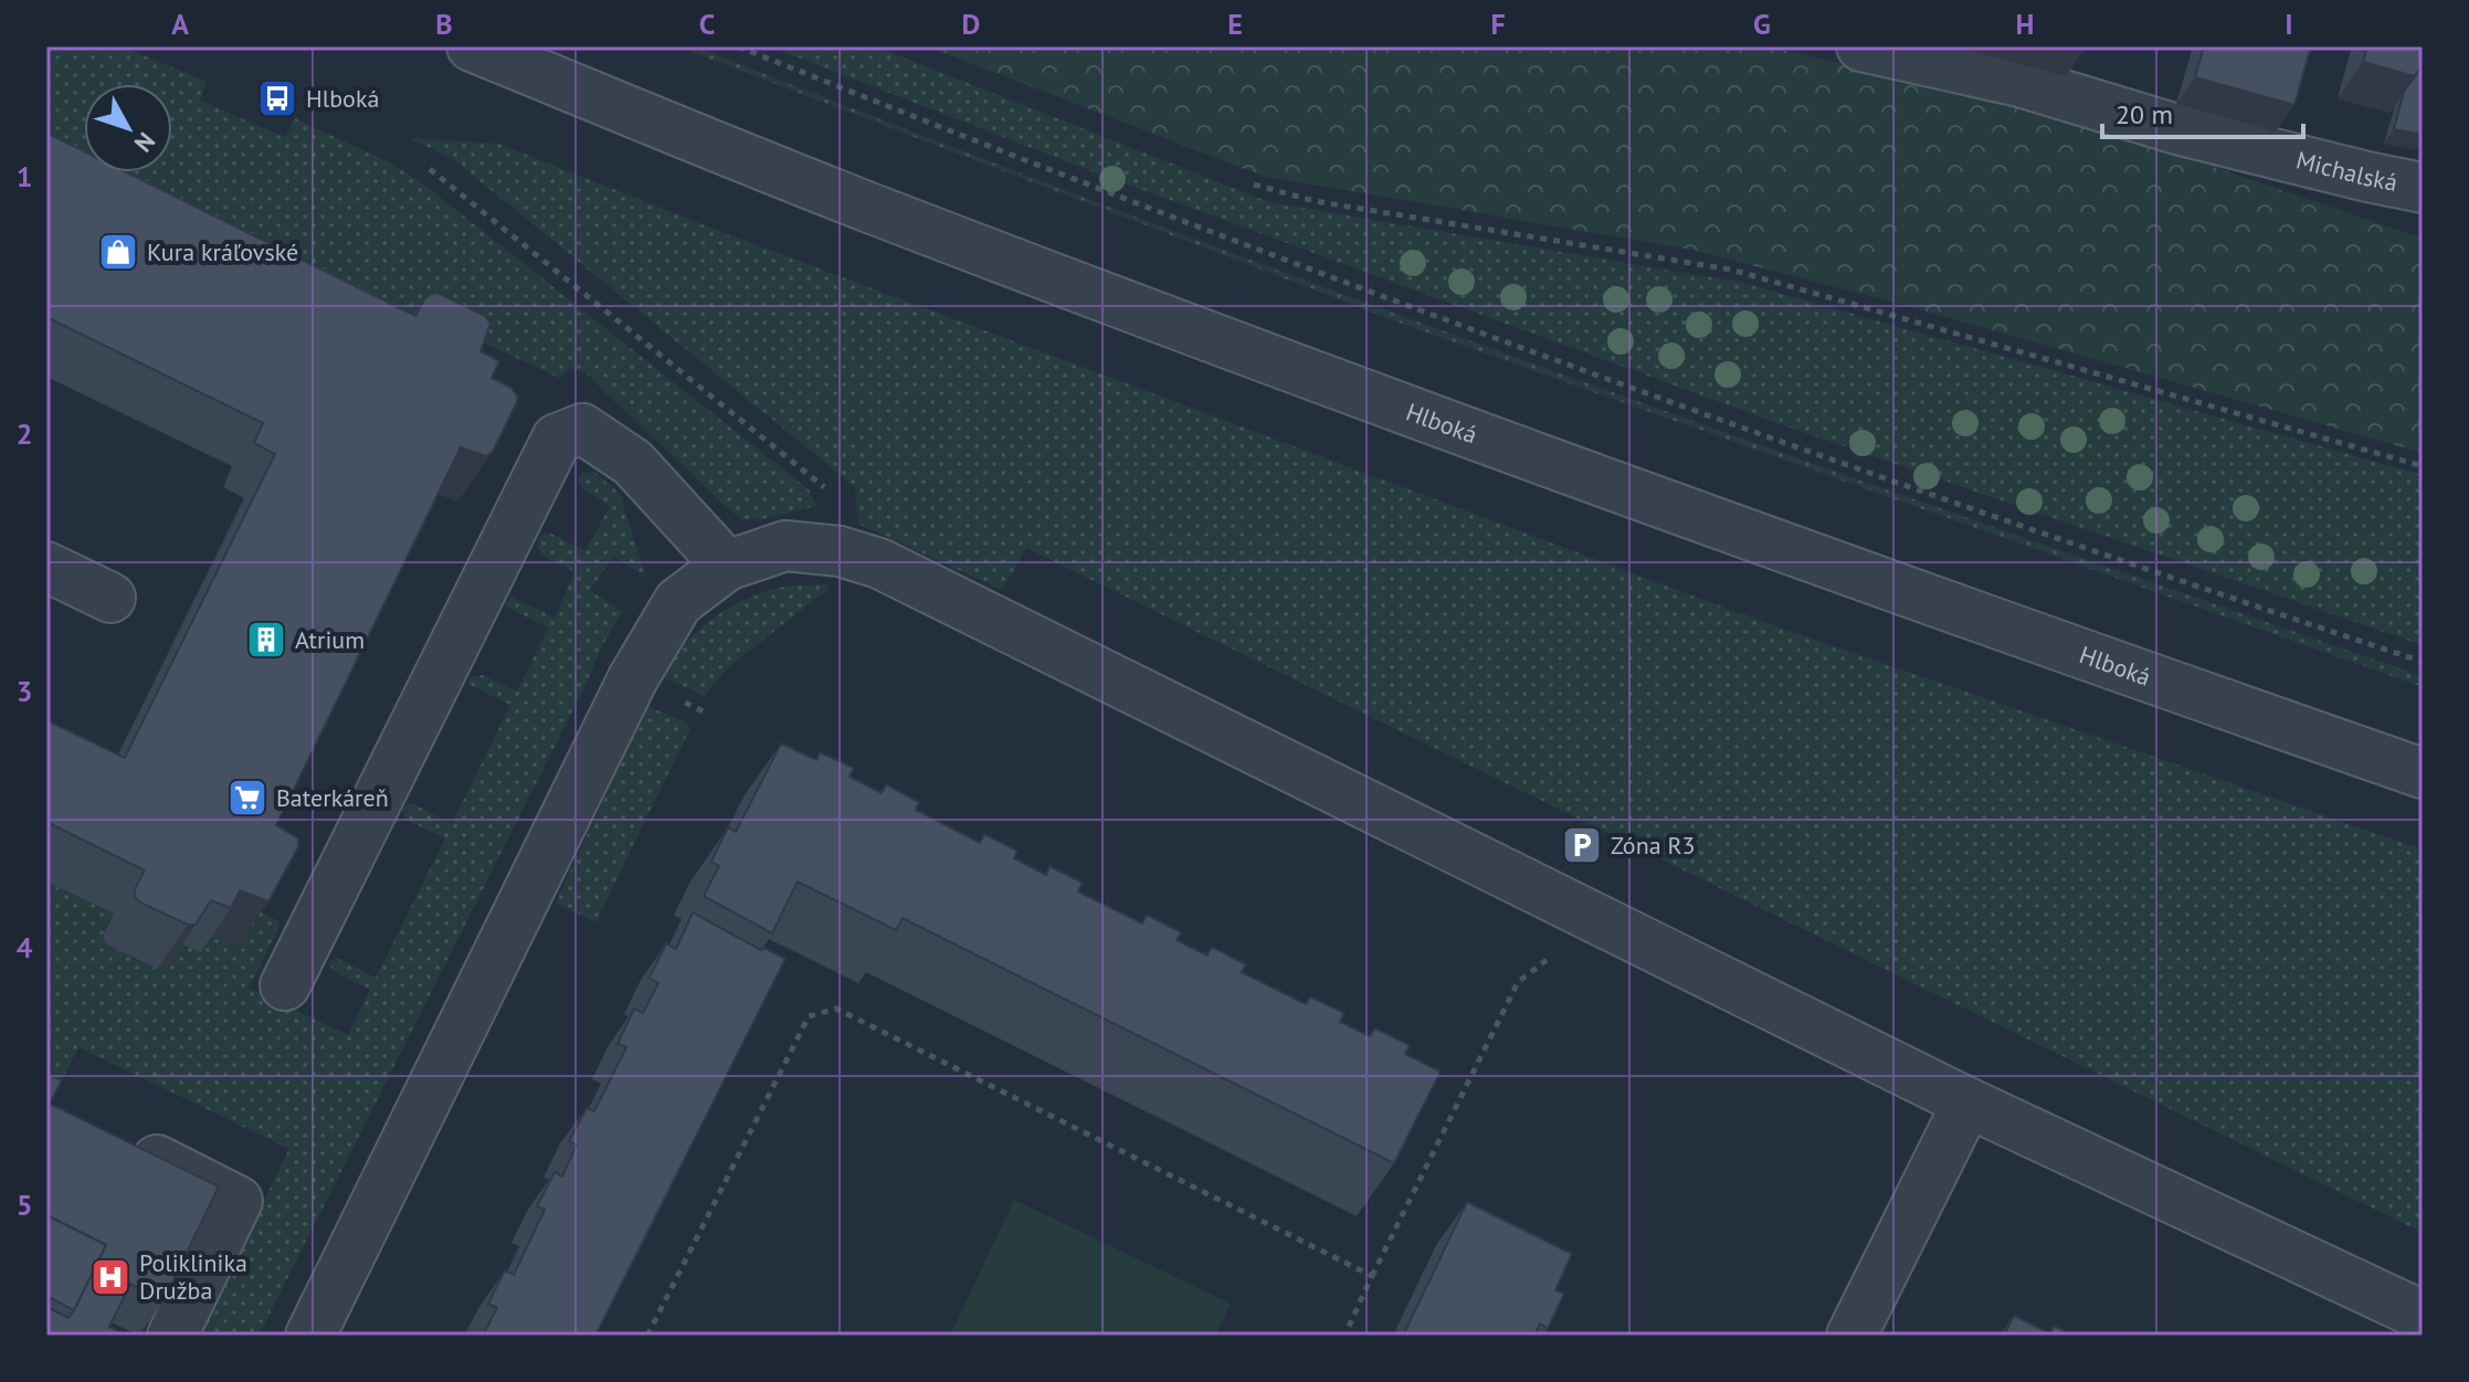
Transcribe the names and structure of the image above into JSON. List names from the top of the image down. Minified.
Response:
{"streets":{"street":["Michalská","Hlboká"]},"places":{"bus stop":["Hlboká"],"shop":["Kura kráľovské"],"building":["Atrium"],"supermarket":["Baterkáreň"],"parking":["Zóna R3"],"hospital":["Poliklinika Družba"]},"scale_bar":"20 m","north":"bottom right","grid":{"columns":["A","B","C","D","E","F","G","H","I"],"rows":["1","2","3","4","5"]}}
